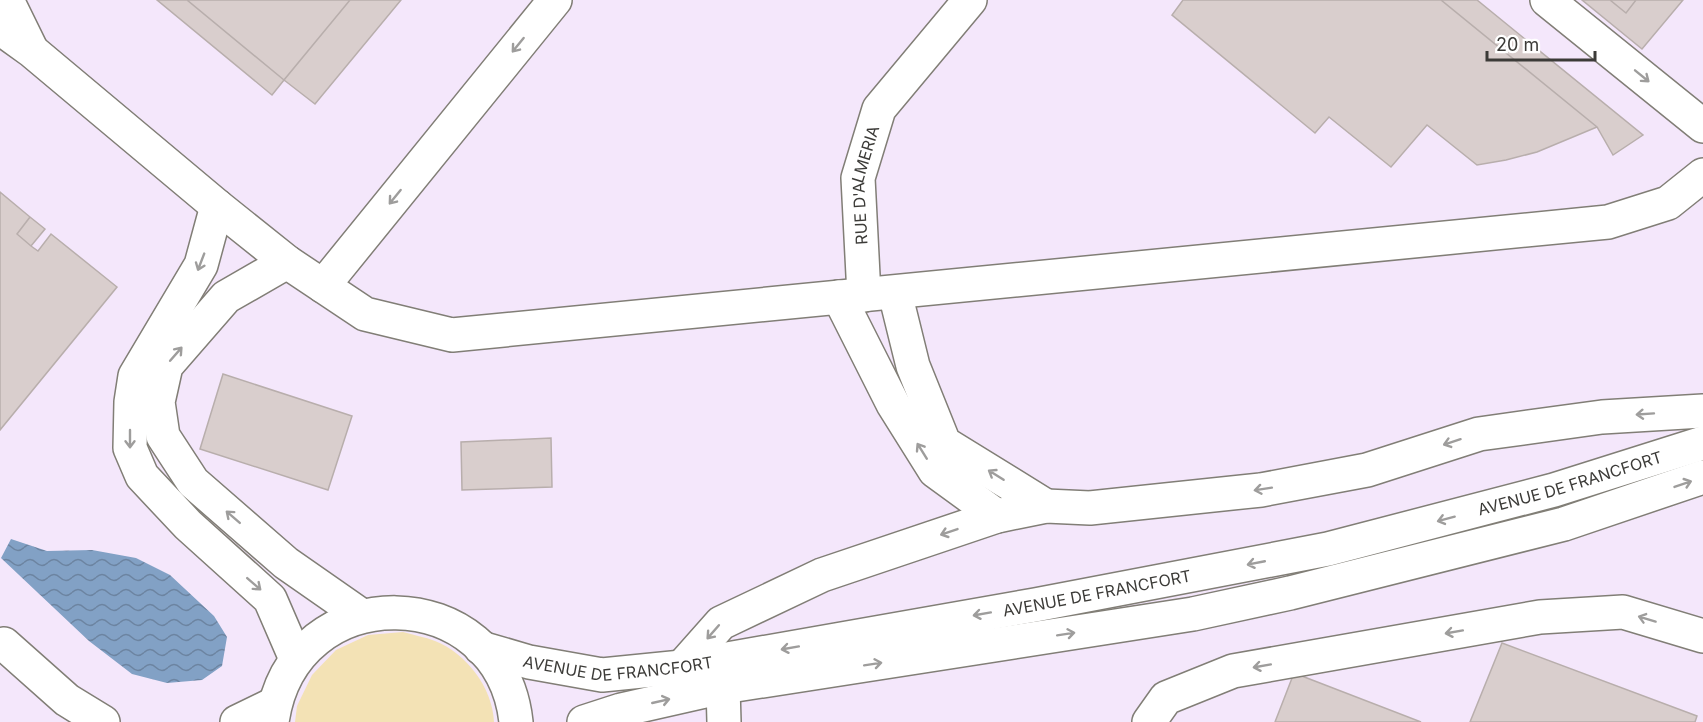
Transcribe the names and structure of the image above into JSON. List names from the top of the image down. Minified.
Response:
{"streets":{"street":["RUE D'ALMERIA","AVENUE DE FRANCFORT"]},"scale_bar":"20 m"}
